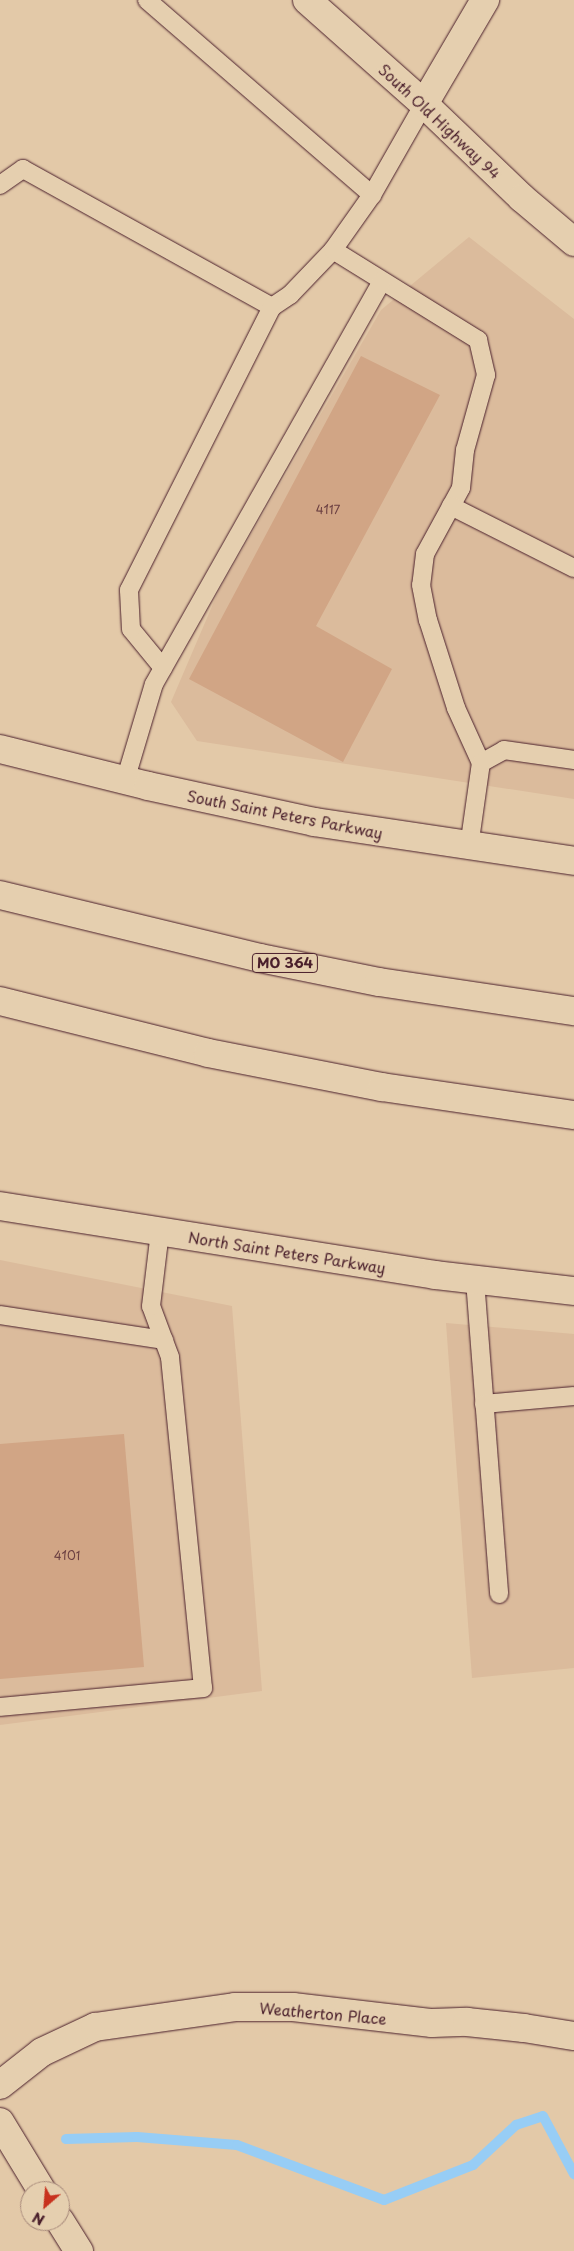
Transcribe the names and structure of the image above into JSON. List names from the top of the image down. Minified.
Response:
{"streets":{"main road":["South Old Highway 94","South Saint Peters Parkway","MO 364","North Saint Peters Parkway","Weatherton Place"]},"house_numbers":["4117","4101"],"north":"bottom left"}
